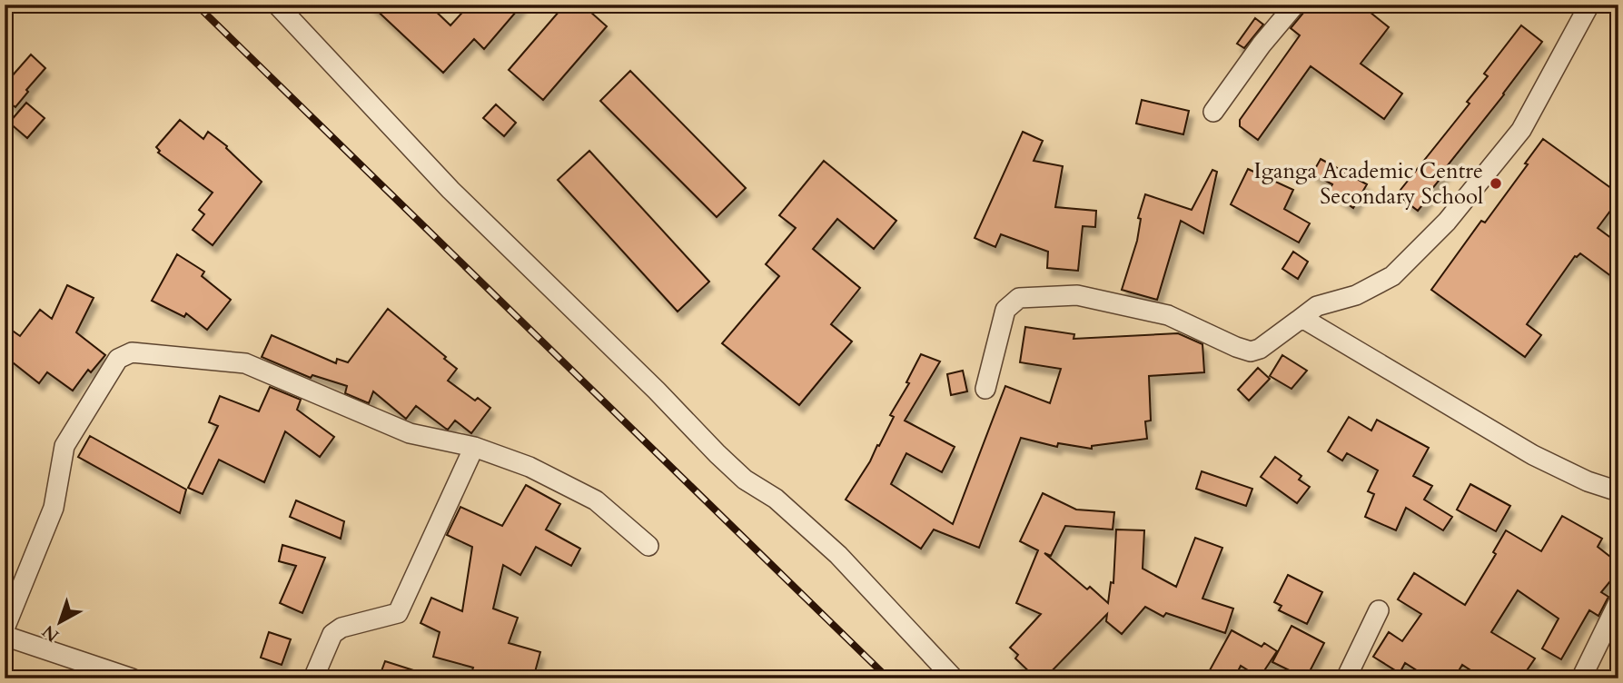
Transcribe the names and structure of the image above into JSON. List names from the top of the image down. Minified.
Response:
{"places":["Iganga Academic Centre Secondary School"],"north":"bottom left"}
